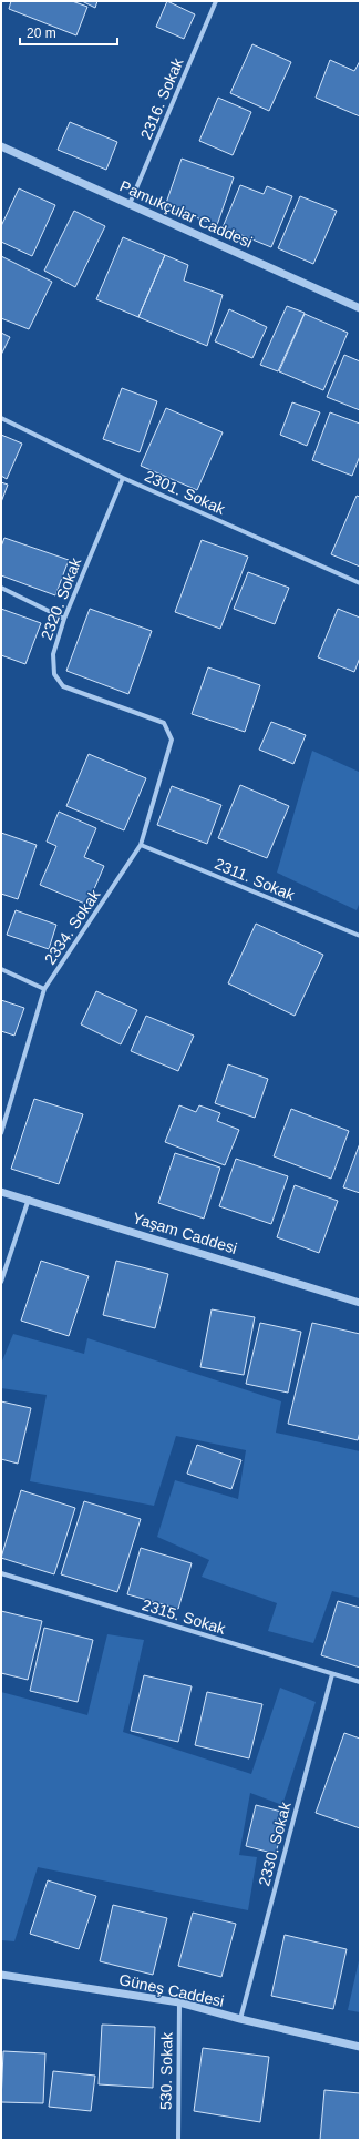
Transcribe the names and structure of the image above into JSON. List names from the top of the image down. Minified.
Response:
{"streets":{"street":["2316. Sokak","Pamukçular Caddesi","2301. Sokak","2320. Sokak","2311. Sokak","2334. Sokak","Yaşam Caddesi","2315. Sokak","2330. Sokak","Güneş Caddesi","530. Sokak"]},"crossings":[["2316. Sokak","Pamukçular Caddesi"],["2301. Sokak","2320. Sokak"],["2320. Sokak","2334. Sokak"],["2311. Sokak","2334. Sokak"],["2315. Sokak","2330. Sokak"],["2330. Sokak","Güneş Caddesi"],["Güneş Caddesi","530. Sokak"]],"scale_bar":"20 m"}
